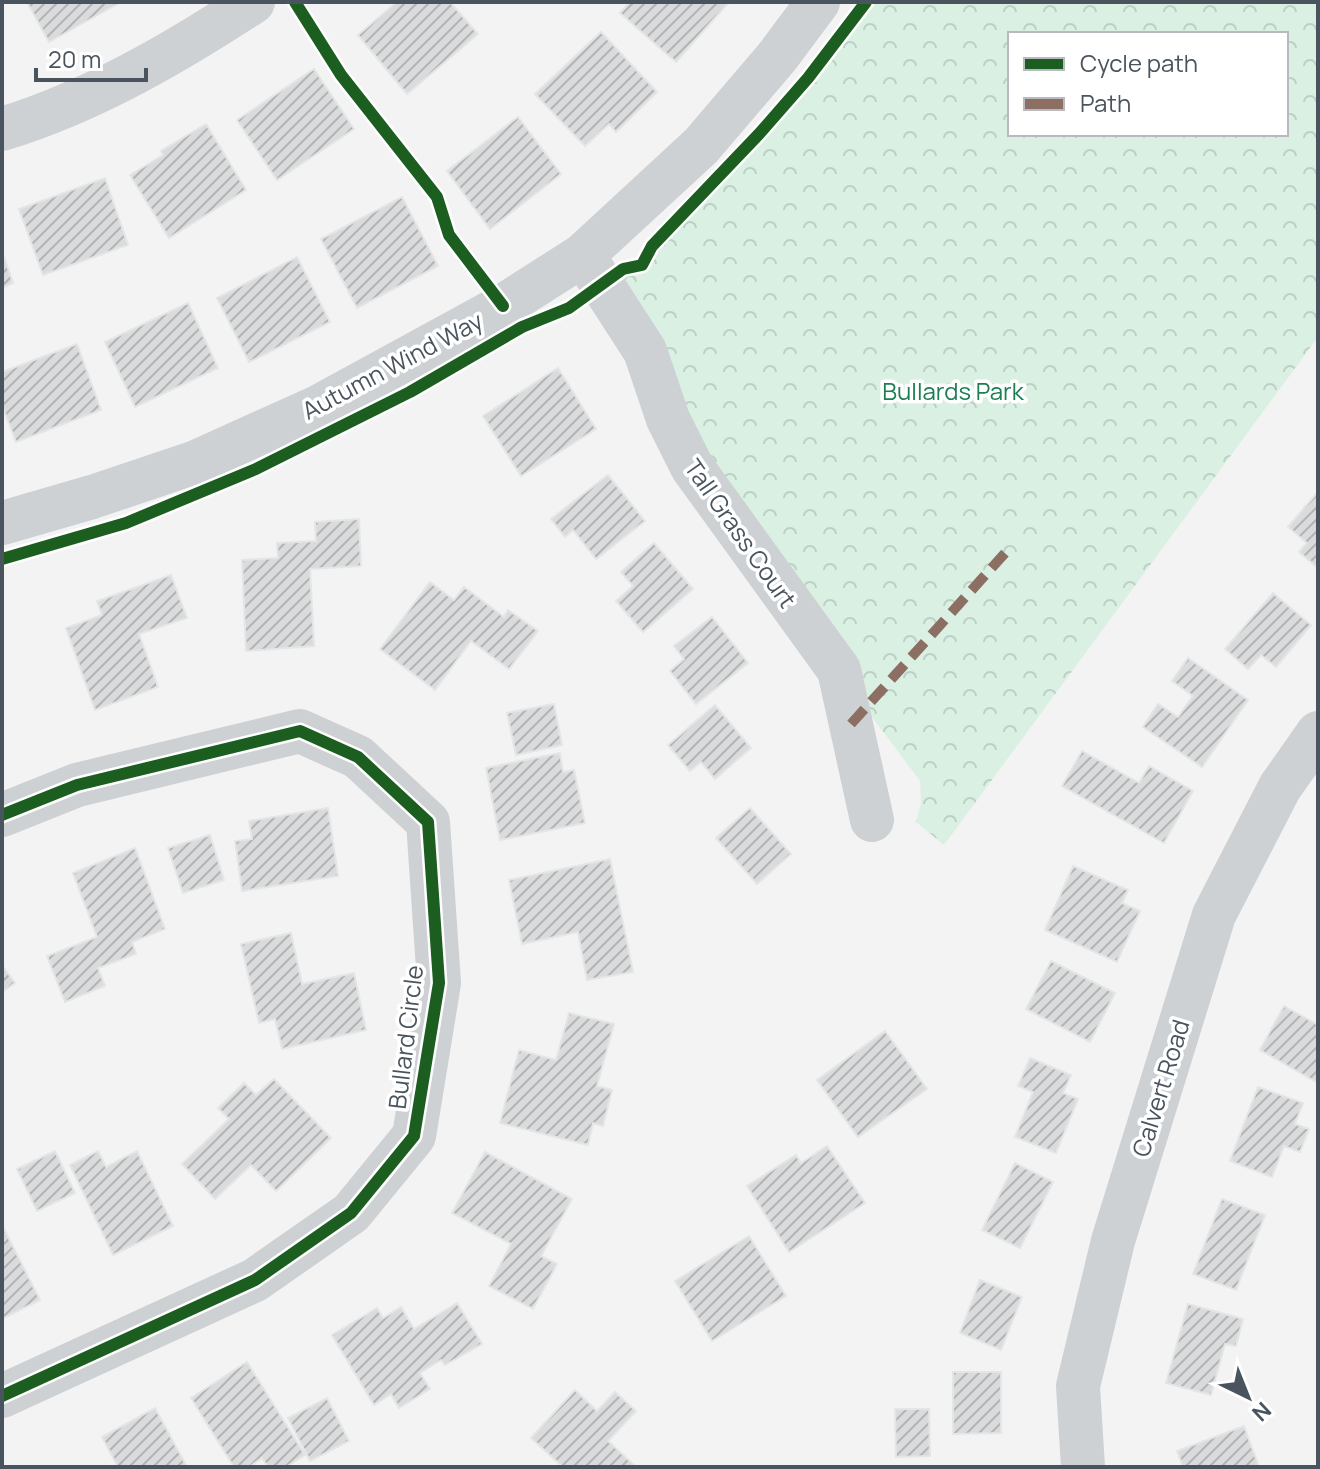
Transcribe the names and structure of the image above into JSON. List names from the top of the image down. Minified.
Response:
{"streets":{"street":["Autumn Wind Way","Tall Grass Court","Bullard Circle","Calvert Road"]},"crossings":[["Autumn Wind Way","Tall Grass Court"]],"parks":["Bullards Park"],"legend":["Cycle path","Path"],"scale_bar":"20 m","north":"bottom right"}
